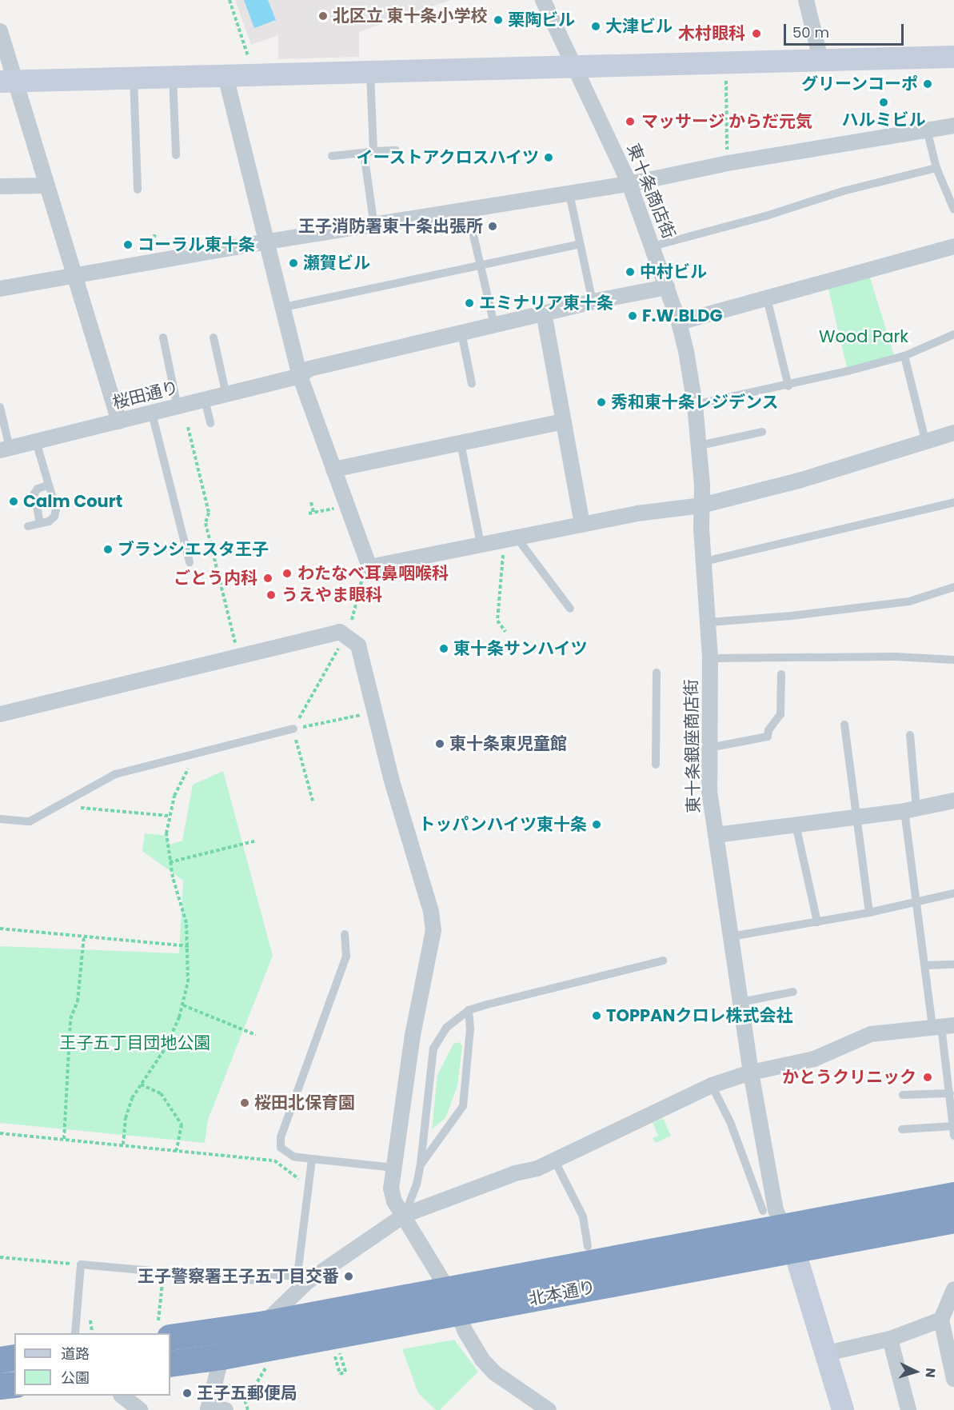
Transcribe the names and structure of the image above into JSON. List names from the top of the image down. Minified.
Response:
{"streets":{"highway":["北本通り"],"street":["東十条商店街","桜田通り","東十条銀座商店街"]},"crossings":[["東十条商店街","桜田通り"],["東十条商店街","東十条銀座商店街"],["東十条銀座商店街","北本通り"]],"parks":["Wood Park","王子五丁目団地公園"],"places":["北区立 東十条小学校","栗陶ビル","大津ビル","木村眼科","グリーンコーポ","ハルミビル","マッサージ からだ元気","イーストアクロスハイツ","王子消防署東十条出張所","コーラル東十条","瀬賀ビル","中村ビル","エミナリア東十条","F.W.BLDG","秀和東十条レジデンス","Calm Court","ブランシエスタ王子","わたなべ耳鼻咽喉科","ごとう内科","うえやま眼科","東十条サンハイツ","東十条東児童館","トッパンハイツ東十条","TOPPANクロレ株式会社","かとうクリニック","桜田北保育園","王子警察署王子五丁目交番","王子五郵便局"],"legend":["道路","公園"],"scale_bar":"50 m","north":"right"}
